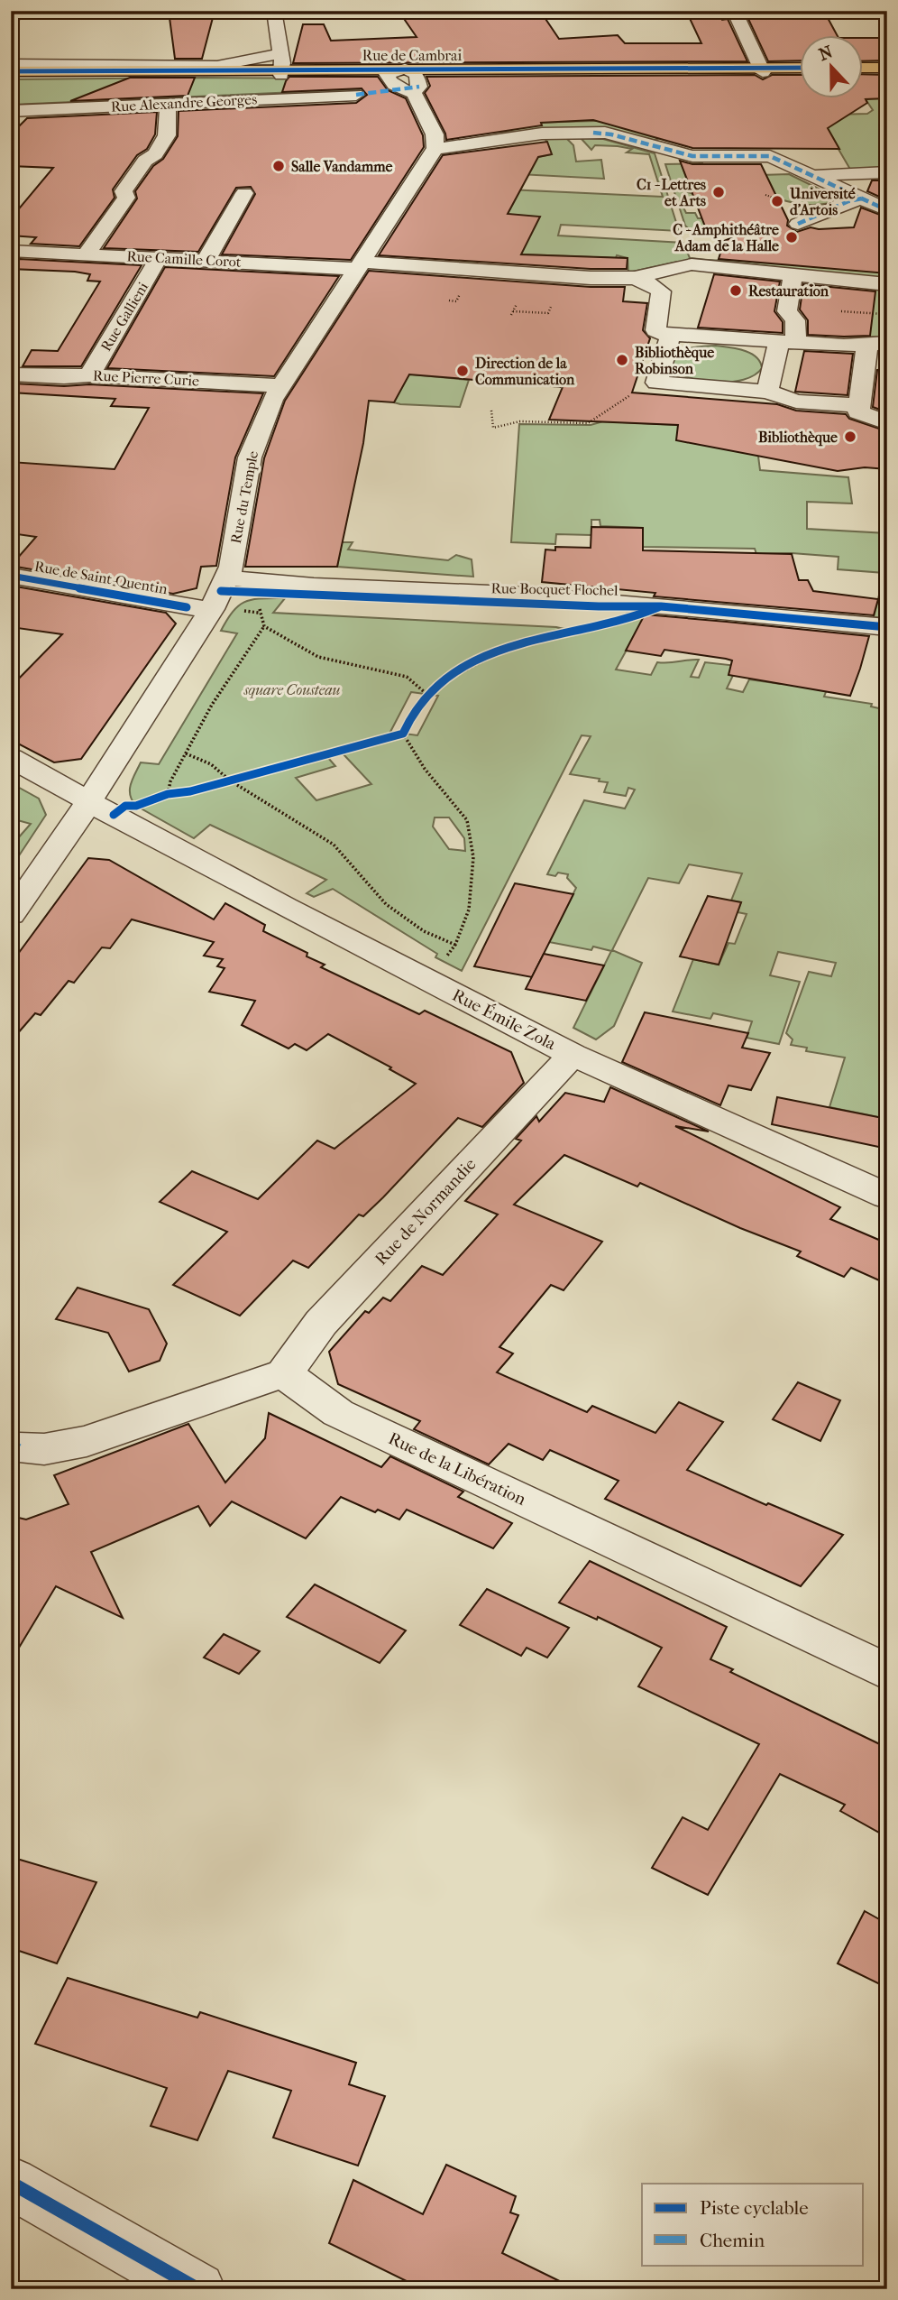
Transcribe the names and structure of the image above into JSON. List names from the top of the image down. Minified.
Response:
{"streets":{"main road":["Rue de Cambrai"],"street":["Rue Alexandre Georges","Rue Camille Corot","Rue Gallieni","Rue Pierre Curie","Rue du Temple","Rue de Saint-Quentin","Rue Bocquet Flochel","Rue Émile Zola","Rue de Normandie","Rue de la Libération"]},"crossings":[["Rue Camille Corot","Rue Gallieni"],["Rue Camille Corot","Rue du Temple"],["Rue Gallieni","Rue Pierre Curie"],["Rue Pierre Curie","Rue du Temple"],["Rue du Temple","Rue de Saint-Quentin"],["Rue du Temple","Rue Bocquet Flochel"],["Rue du Temple","Rue Émile Zola"],["Rue de Saint-Quentin","Rue Bocquet Flochel"],["Rue Émile Zola","Rue de Normandie"],["Rue de Normandie","Rue de la Libération"]],"parks":["square Cousteau"],"places":["Salle Vandamme","C1 - Lettres et Arts","Université d'Artois","C - Amphithéâtre Adam de la Halle","Restauration","Bibliothèque Robinson","Direction de la Communication","Bibliothèque"],"legend":["Piste cyclable","Chemin"],"north":"top"}
